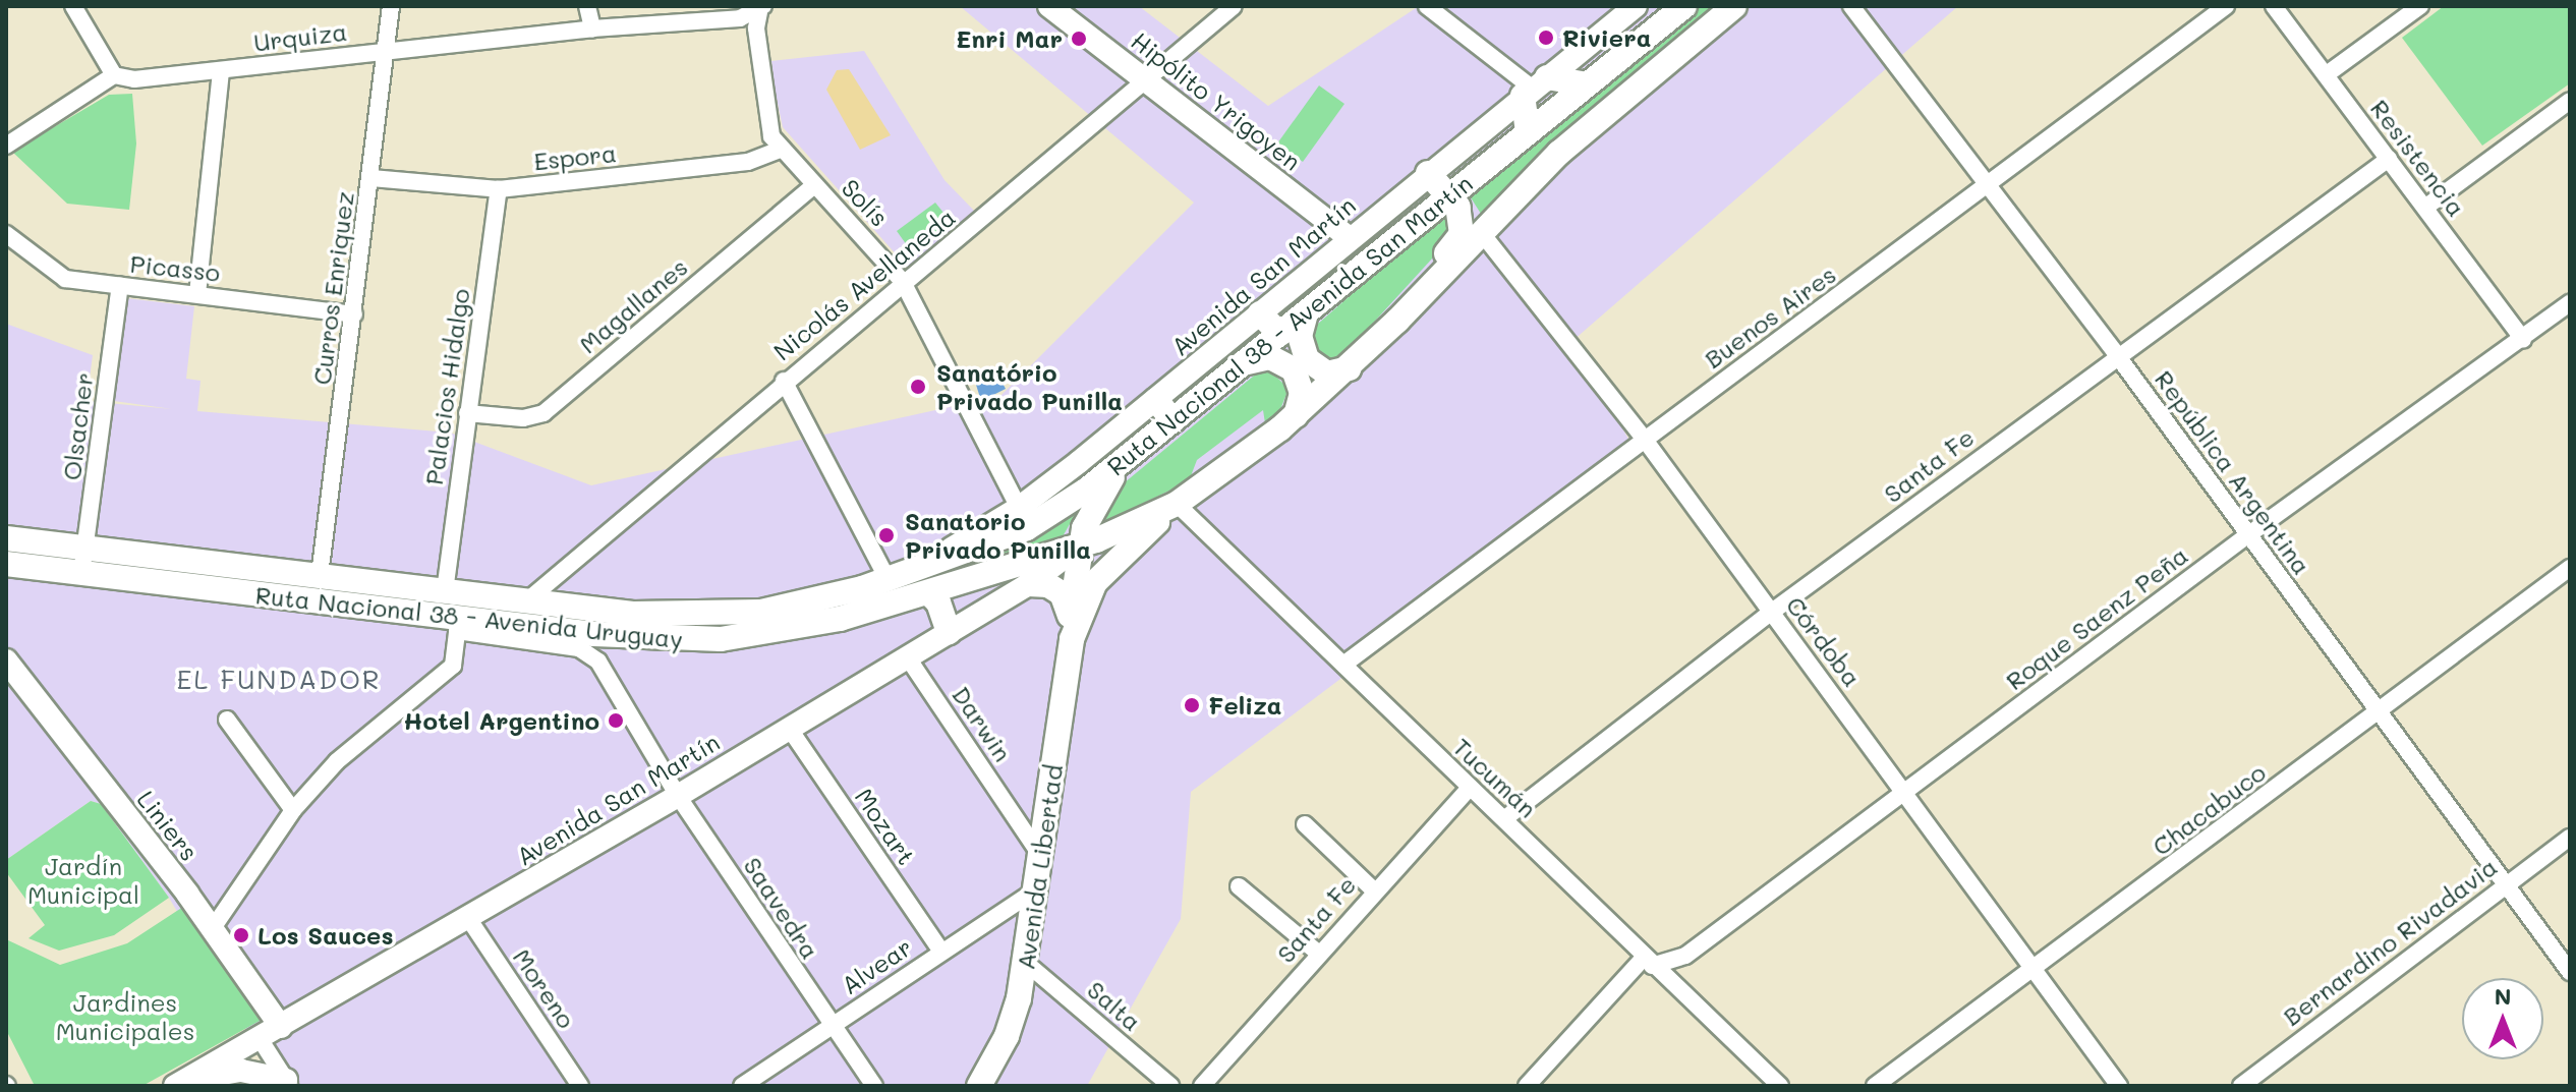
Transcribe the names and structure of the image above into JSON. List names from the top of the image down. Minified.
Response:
{"streets":{"main road":["Hipólito Yrigoyen","Avenida San Martín","Ruta Nacional 38 - Avenida San Martín","Ruta Nacional 38 - Avenida Uruguay","Liniers","Avenida Libertad"],"street":["Urquiza","Espora","Resistencia","Solís","Picasso","Nicolás Avellaneda","Curros Enriquez","Magallanes","Buenos Aires","Palacios Hidalgo","Olsacher","Santa Fe","República Argentina","Roque Saenz Peña","Córdoba","Darwin","Tucumán","Chacabuco","Mozart","Saavedra","Bernardino Rivadavia","Alvear","Moreno","Salta"]},"crossings":[["Urquiza","Solís"],["Urquiza","Curros Enriquez"],["Hipólito Yrigoyen","Avenida San Martín"],["Hipólito Yrigoyen","Nicolás Avellaneda"],["Espora","Solís"],["Espora","Curros Enriquez"],["Espora","Palacios Hidalgo"],["Resistencia","Santa Fe"],["Resistencia","Roque Saenz Peña"],["Solís","Avenida San Martín"],["Solís","Nicolás Avellaneda"],["Solís","Magallanes"],["Picasso","Curros Enriquez"],["Picasso","Olsacher"],["Avenida San Martín","Ruta Nacional 38 - Avenida San Martín"],["Avenida San Martín","Darwin"],["Avenida San Martín","Liniers"],["Avenida San Martín","Mozart"],["Avenida San Martín","Avenida Libertad"],["Avenida San Martín","Saavedra"],["Avenida San Martín","Moreno"],["Nicolás Avellaneda","Ruta Nacional 38 - Avenida Uruguay"],["Curros Enriquez","Ruta Nacional 38 - Avenida Uruguay"],["Magallanes","Palacios Hidalgo"],["Buenos Aires","República Argentina"],["Buenos Aires","Córdoba"],["Buenos Aires","Tucumán"],["Ruta Nacional 38 - Avenida San Martín","Ruta Nacional 38 - Avenida Uruguay"],["Ruta Nacional 38 - Avenida San Martín","Córdoba"],["Ruta Nacional 38 - Avenida San Martín","Tucumán"],["Ruta Nacional 38 - Avenida San Martín","Avenida Libertad"],["Palacios Hidalgo","Ruta Nacional 38 - Avenida Uruguay"],["Olsacher","Ruta Nacional 38 - Avenida Uruguay"],["Santa Fe","República Argentina"],["Santa Fe","Córdoba"],["Santa Fe","Tucumán"],["República Argentina","Roque Saenz Peña"],["República Argentina","Chacabuco"],["República Argentina","Bernardino Rivadavia"],["Roque Saenz Peña","Córdoba"],["Roque Saenz Peña","Tucumán"],["Córdoba","Chacabuco"],["Darwin","Avenida Libertad"],["Tucumán","Avenida Libertad"],["Mozart","Alvear"],["Avenida Libertad","Alvear"],["Avenida Libertad","Salta"],["Saavedra","Alvear"]],"districts":["EL FUNDADOR"],"parks":["Jardín Municipal","Jardines Municipales"],"places":["Riviera","Enri Mar","Sanatório Privado Punilla","Sanatorio Privado Punilla","Feliza","Hotel Argentino","Los Sauces"],"north":"top"}
